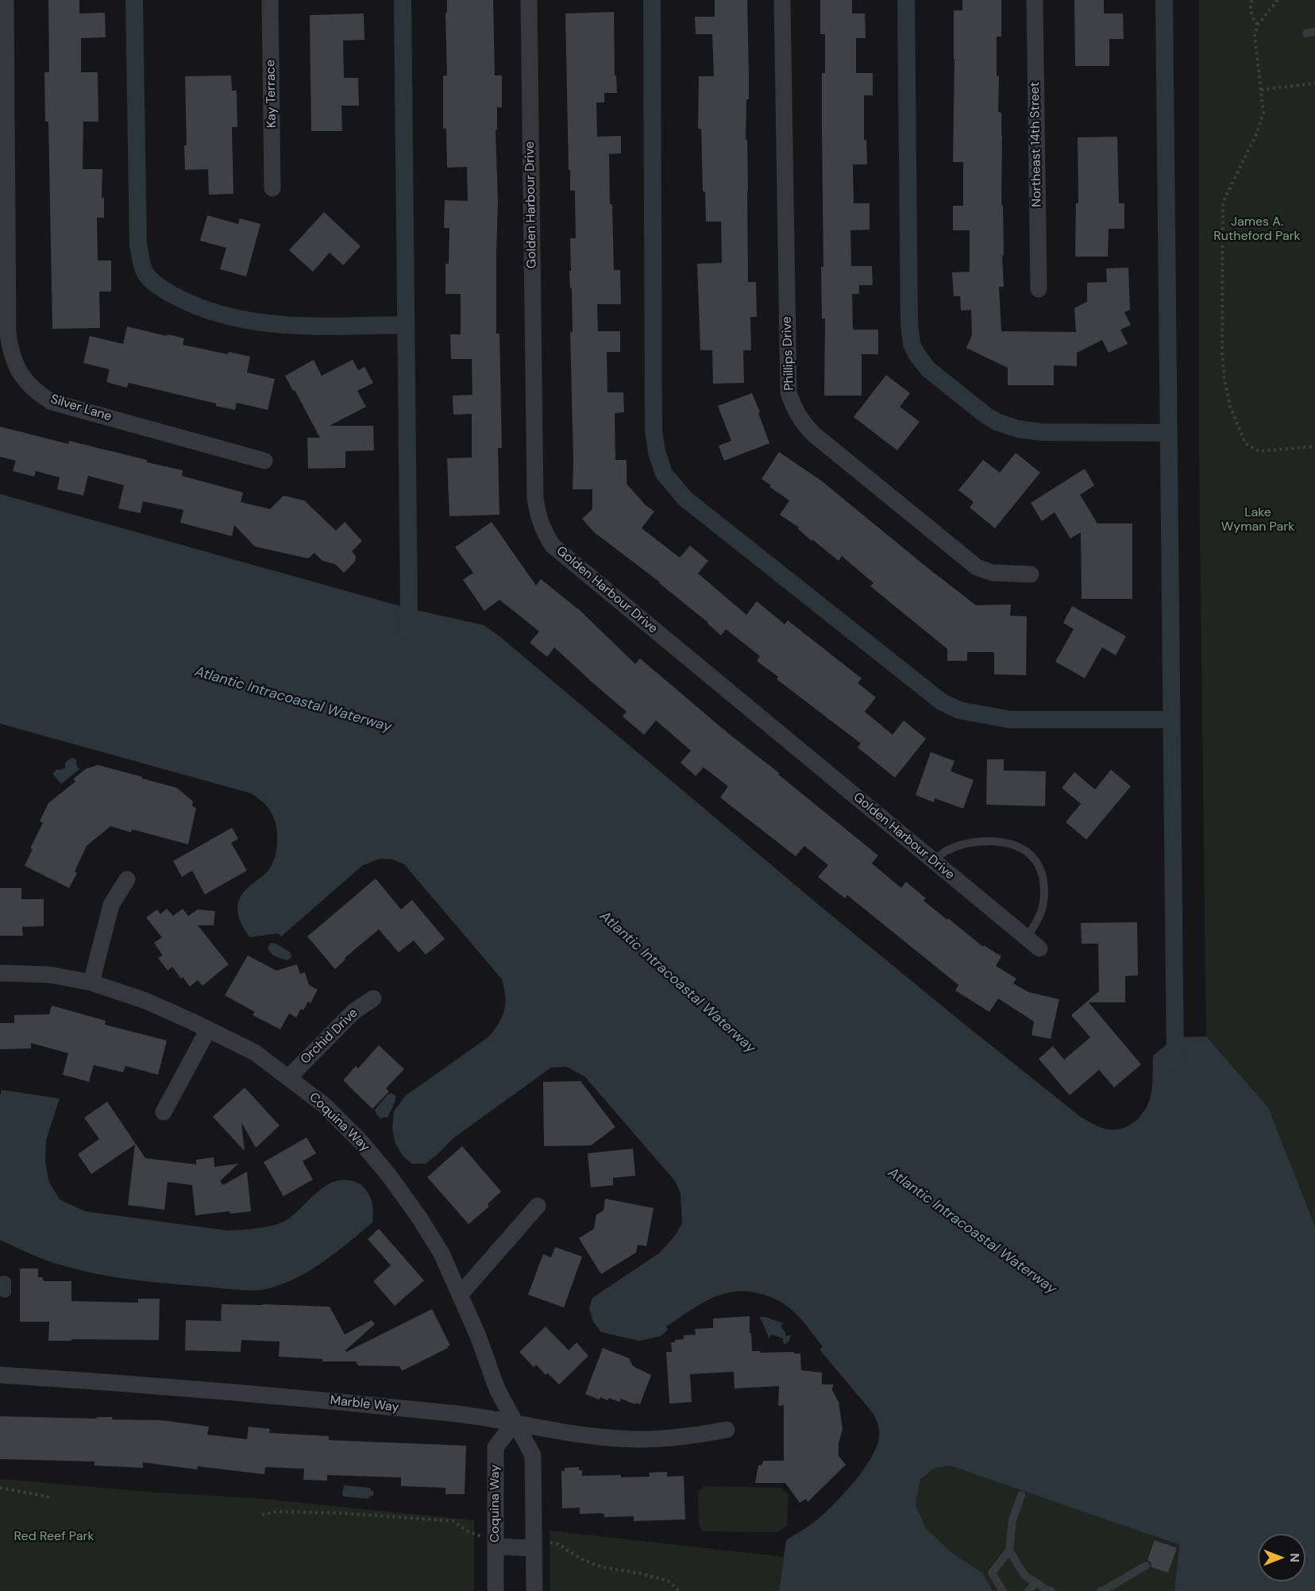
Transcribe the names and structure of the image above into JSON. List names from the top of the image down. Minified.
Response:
{"streets":{"street":["Kay Terrace","Northeast 14th Street","Golden Harbour Drive","Phillips Drive","Silver Lane","Orchid Drive","Coquina Way","Marble Way"]},"crossings":[["Orchid Drive","Coquina Way"],["Coquina Way","Marble Way"]],"water":["Atlantic Intracoastal Waterway"],"parks":["James A. Rutheford Park","Lake Wyman Park","Red Reef Park"],"north":"right"}
